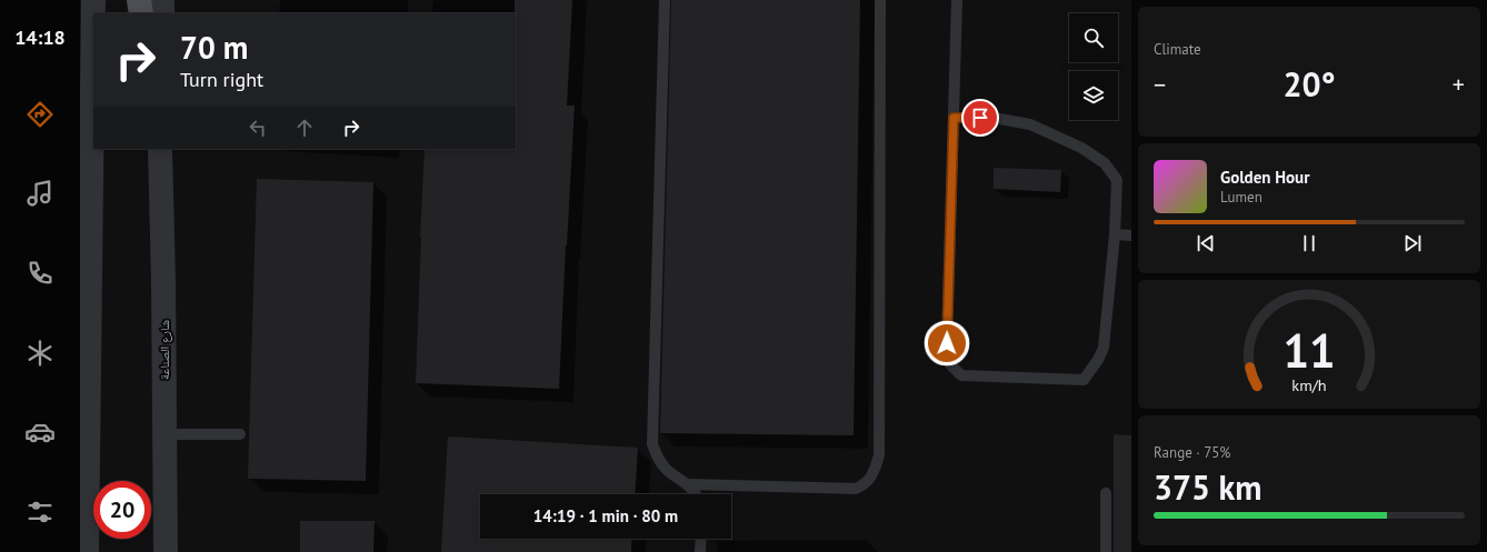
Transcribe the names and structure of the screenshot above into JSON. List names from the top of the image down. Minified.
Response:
{"streets":{"street":["شارع الصناعة"]},"page":{"tabs":"14:18","tile":["Climate",["Range · 75%","375 km"]],"turn":["70 m","Turn right"],"heat":["−","20°","+"],"song":["Golden Hour","Lumen"],"limit":"20","trip":"14:19 · 1 min · 80 m","gauge":["11","km/h"]}}
